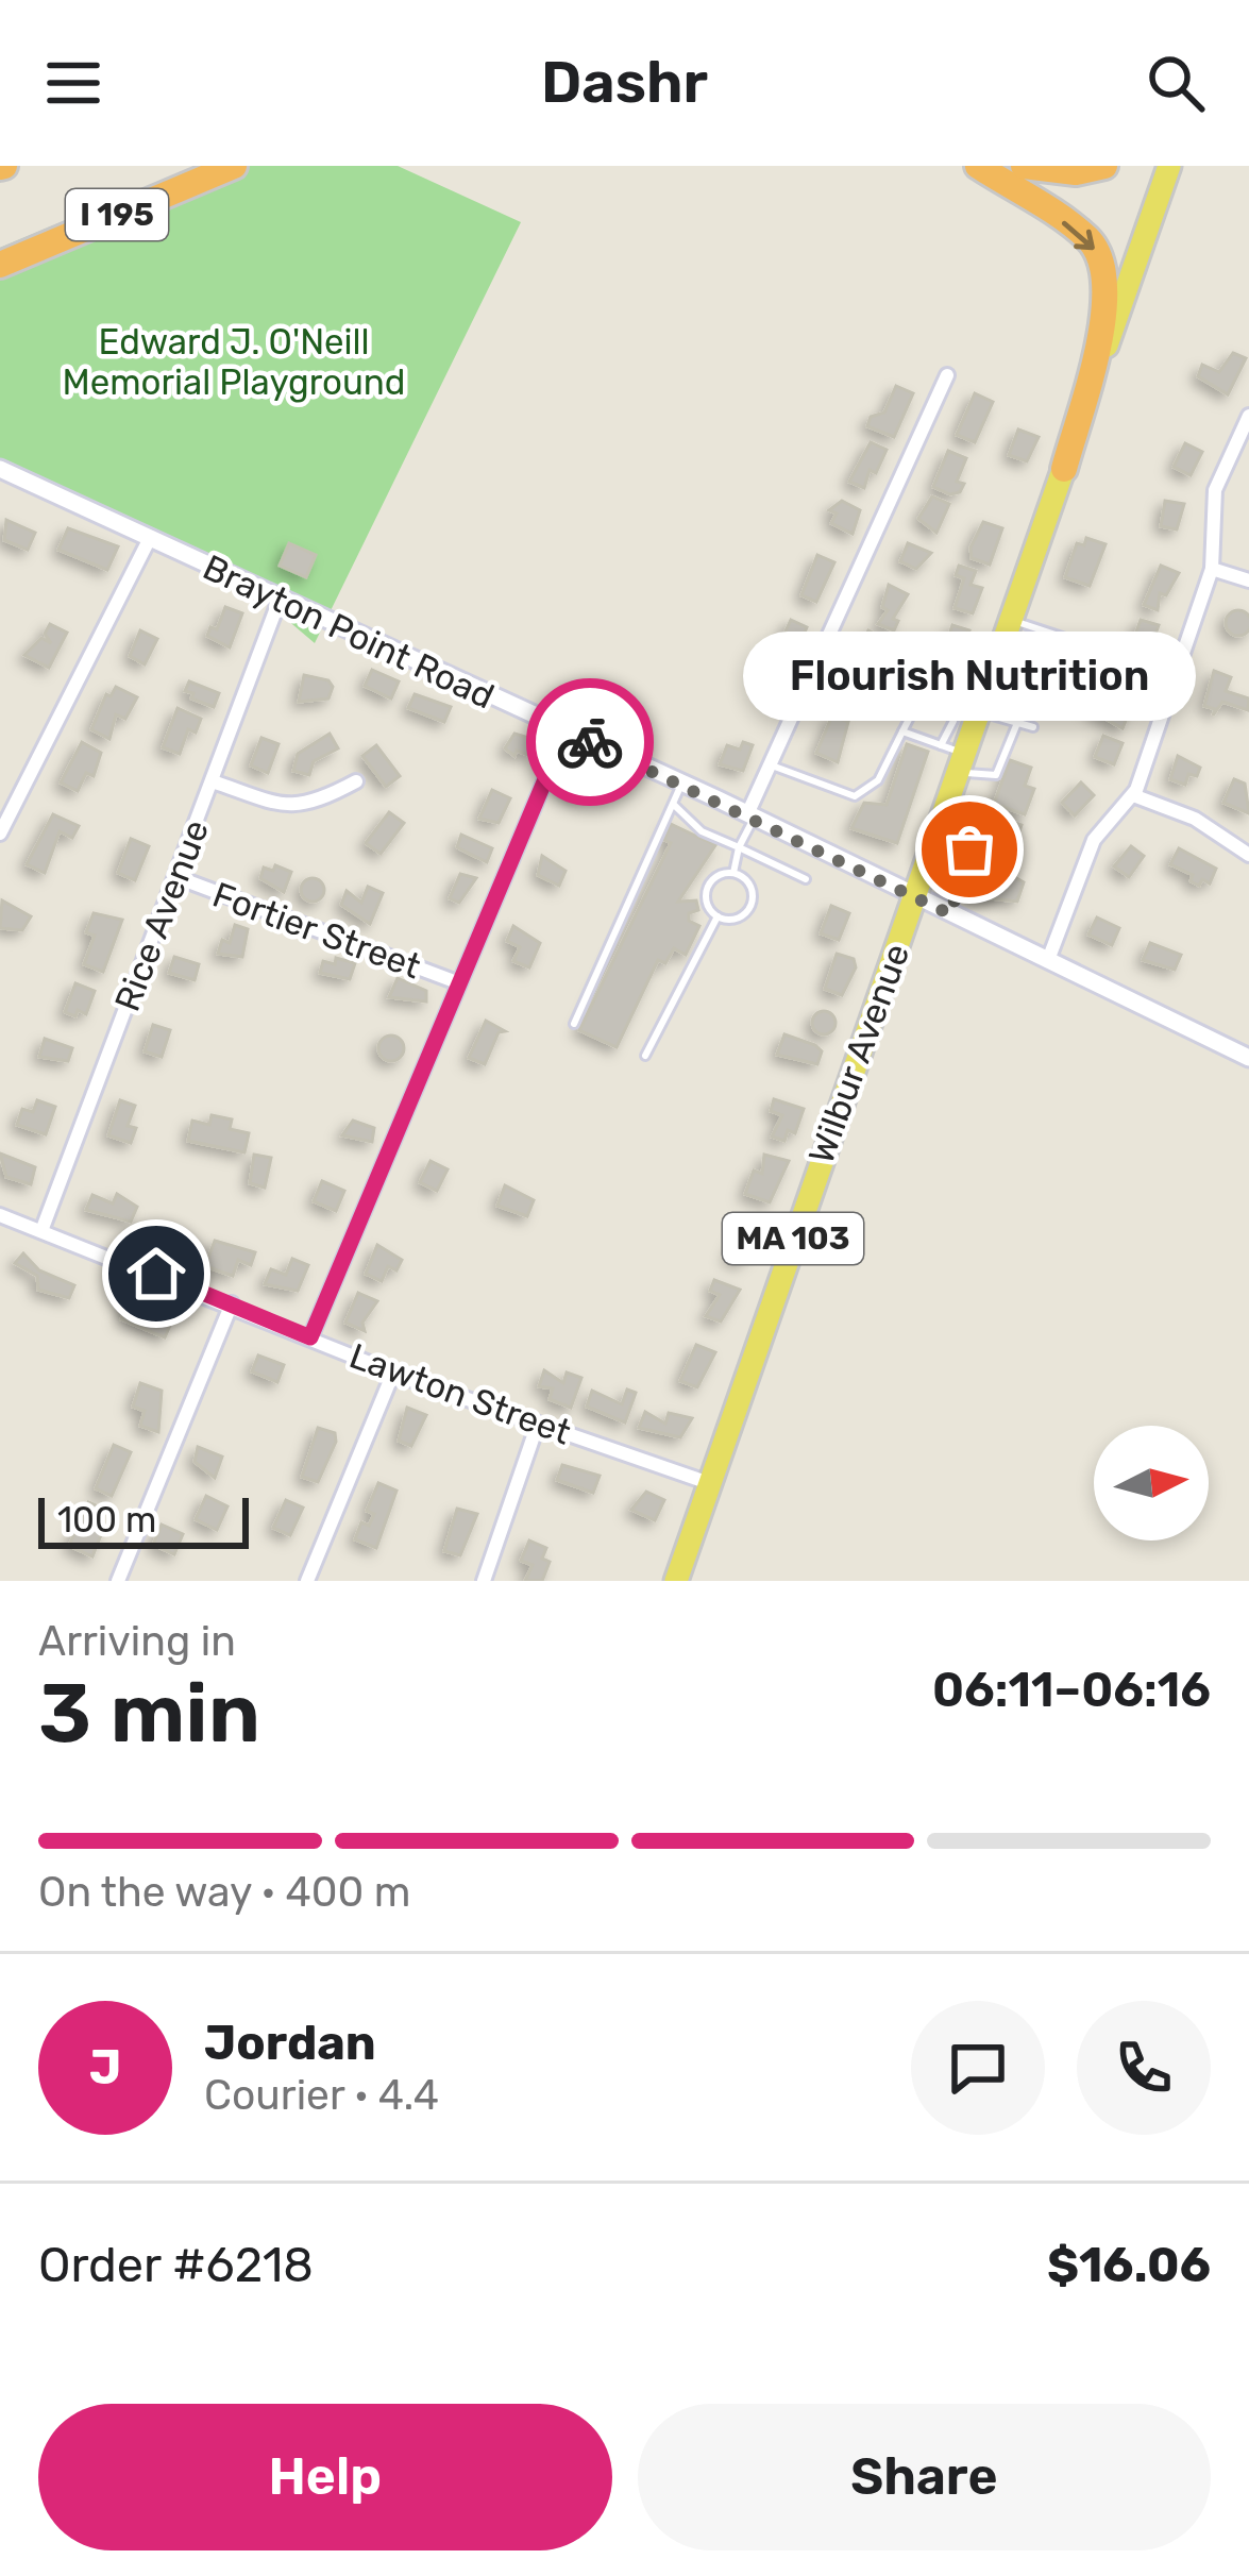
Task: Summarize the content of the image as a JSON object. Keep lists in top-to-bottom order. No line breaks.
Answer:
{"streets":{"highway":["I 195"],"main road":["Wilbur Avenue","MA 103"],"street":["Brayton Point Road","Rice Avenue","Fortier Street","Lawton Street"]},"crossings":[["Brayton Point Road","Rice Avenue"],["Brayton Point Road","Wilbur Avenue"],["Rice Avenue","Fortier Street"],["Rice Avenue","Lawton Street"],["Wilbur Avenue","Lawton Street"]],"parks":["Edward J. O'Neill Memorial Playground"],"places":["Flourish Nutrition"],"scale_bar":"100 m","north":"right","page":{"header":"Dashr","bubble":"Flourish Nutrition","scale":"100 m","heading":["3 min","Arriving in","06:11–06:16"],"panel":["Jordan","Courier · 4.4","Order #6218","$16.06"],"bar":"On the way · 400 m","round":"J","buttons":["Help","Share"]}}
